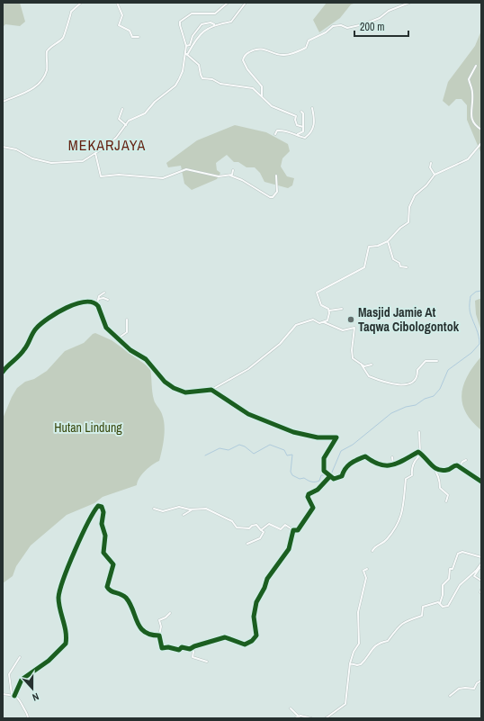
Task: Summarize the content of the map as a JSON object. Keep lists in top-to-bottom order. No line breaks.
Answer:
{"districts":["MEKARJAYA"],"parks":["Hutan Lindung"],"places":["Masjid Jamie At Taqwa Cibologontok"],"scale_bar":"200 m","north":"bottom"}
